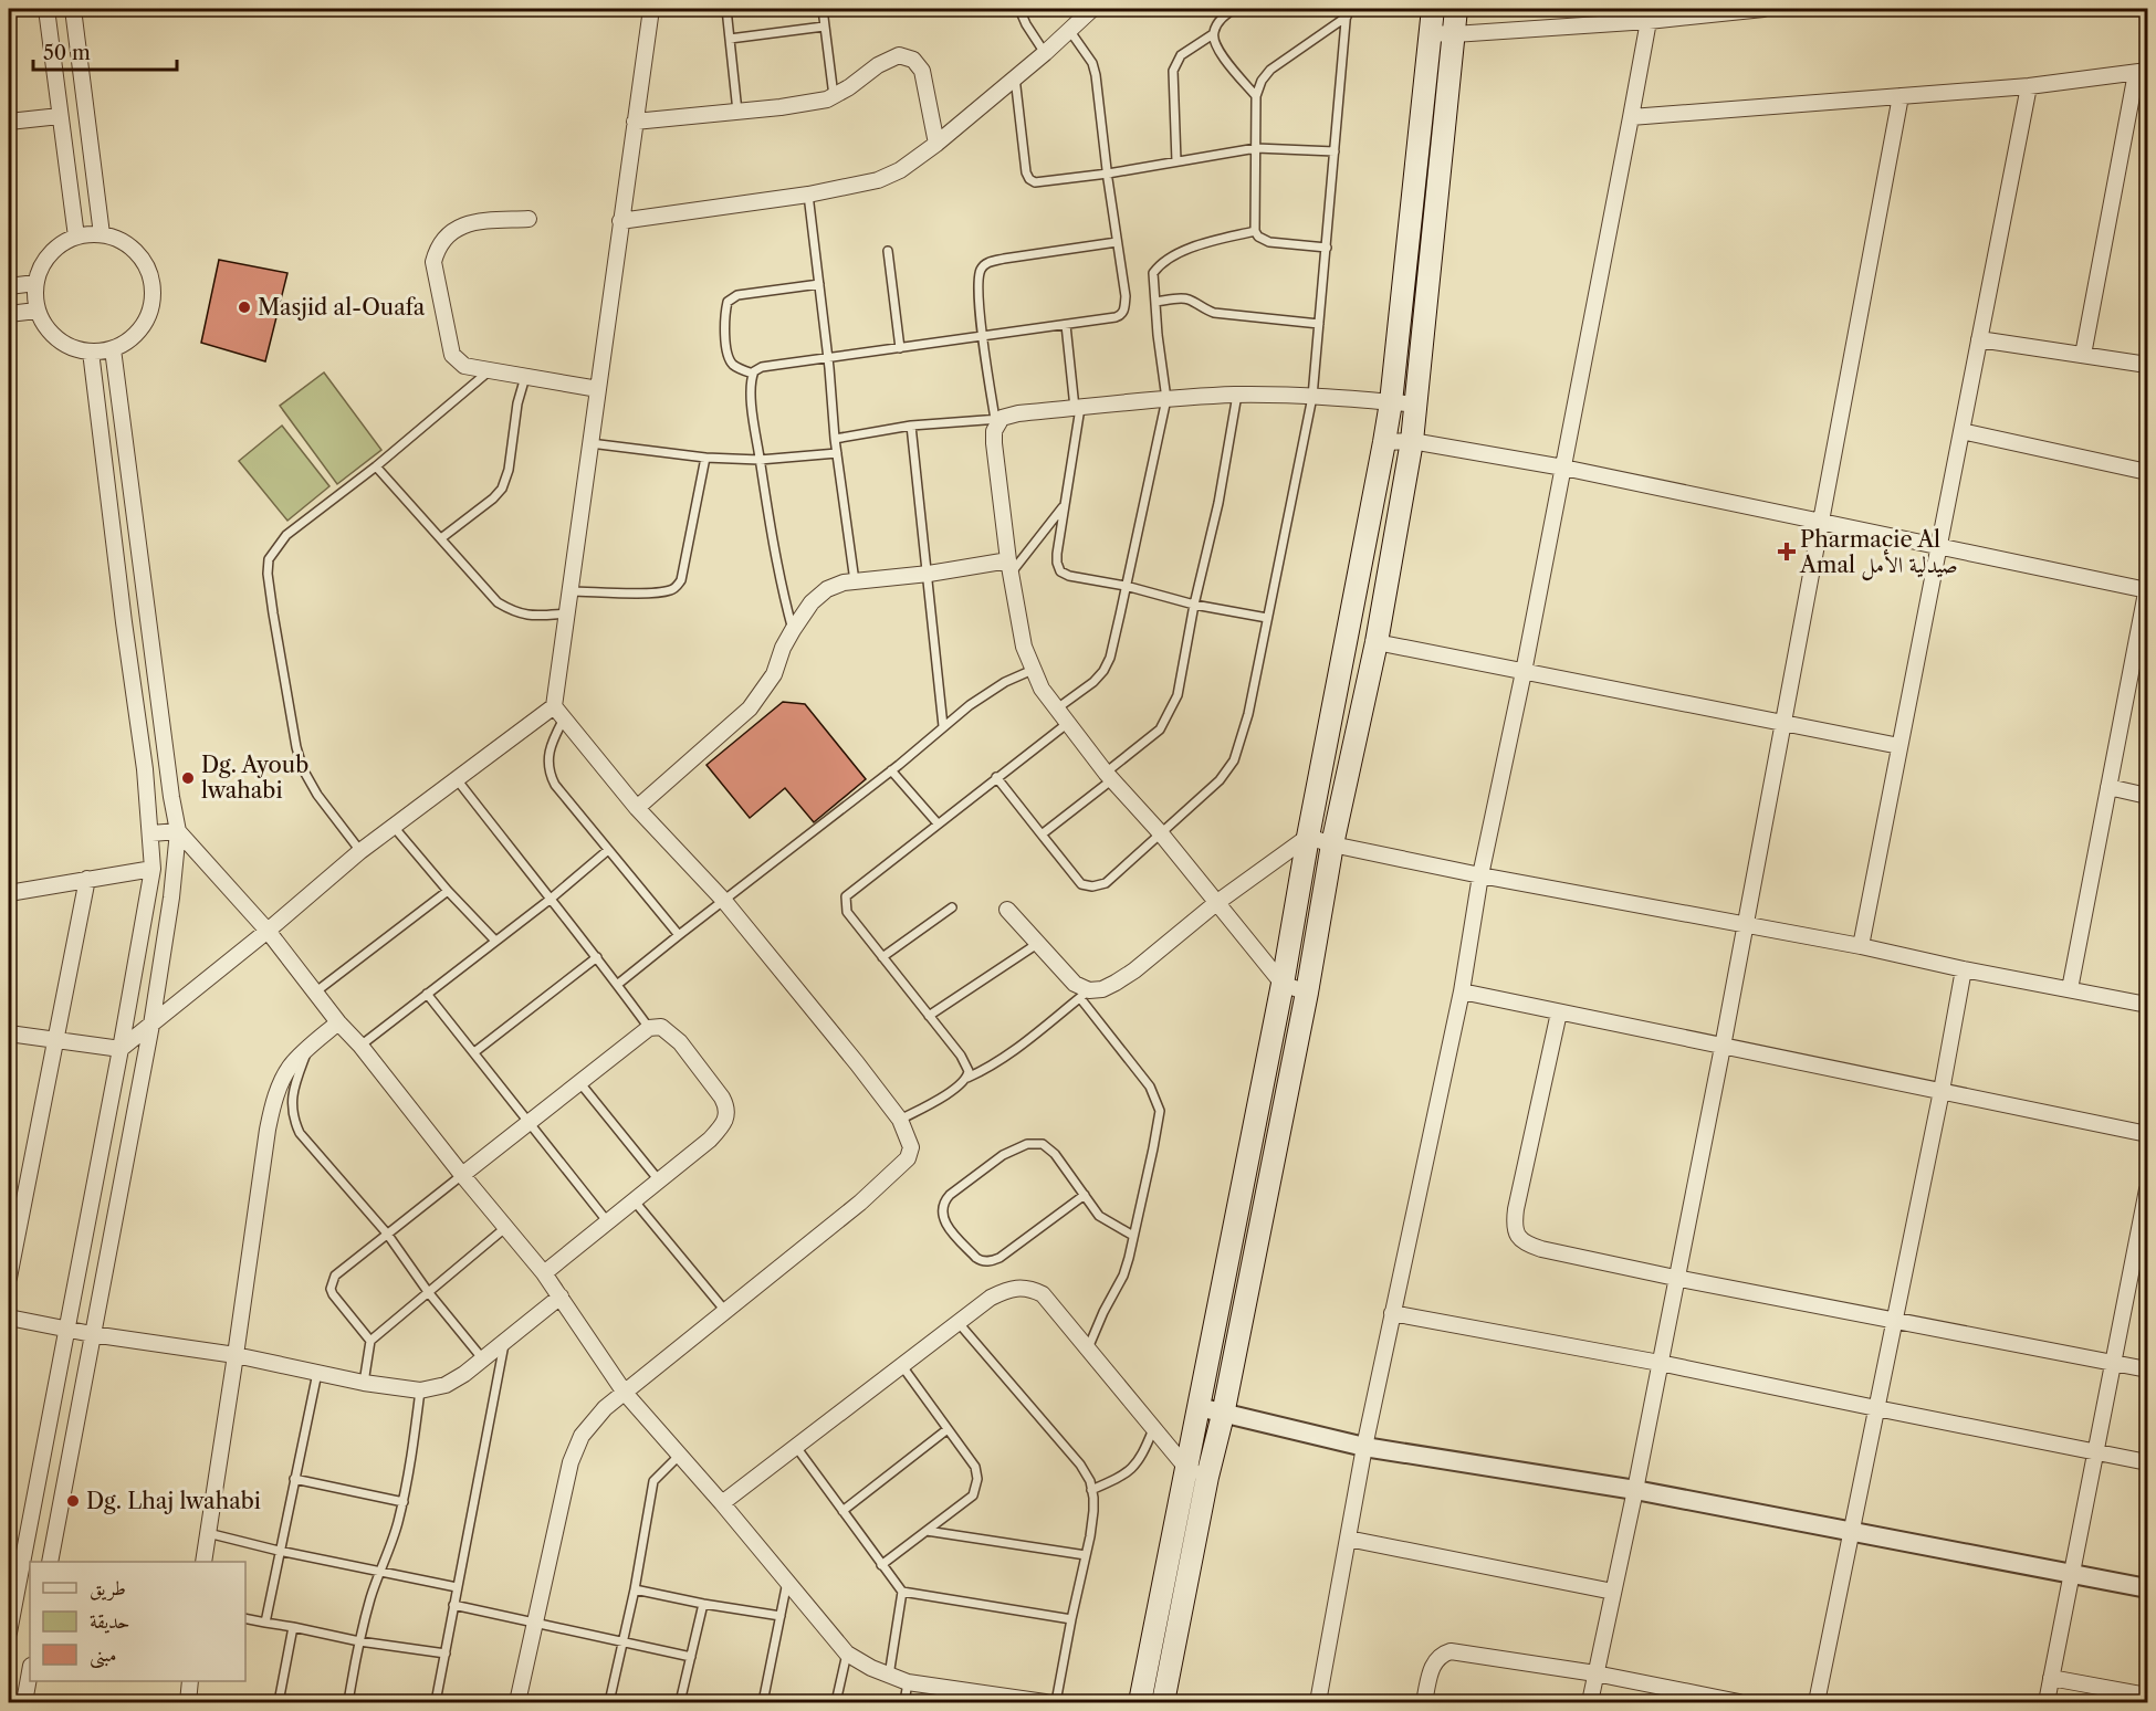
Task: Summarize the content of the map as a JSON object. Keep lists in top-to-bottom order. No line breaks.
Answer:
{"places":{"other":["Masjid al-Ouafa","Dg. Ayoub lwahabi","Dg. Lhaj lwahabi"],"health":["Pharmacie Al Amal صيدلية الأمل"]},"legend":["طريق","حديقة","مبنى"],"scale_bar":"50 m"}
